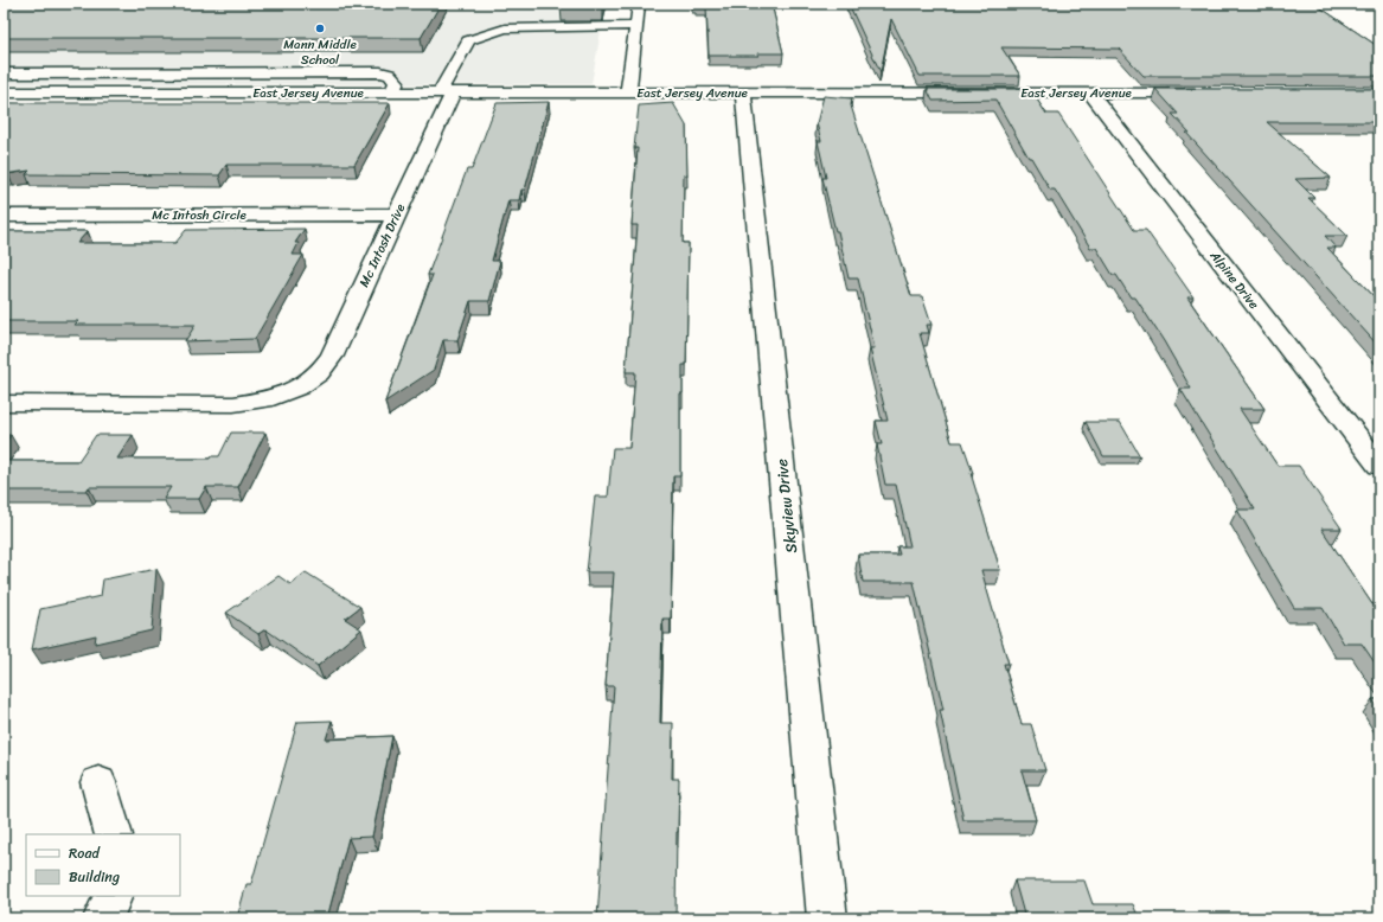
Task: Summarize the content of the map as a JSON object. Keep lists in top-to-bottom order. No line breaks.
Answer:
{"streets":{"street":["East Jersey Avenue","Mc Intosh Circle","Mc Intosh Drive","Alpine Drive","Skyview Drive"]},"crossings":[["East Jersey Avenue","Mc Intosh Drive"],["East Jersey Avenue","Alpine Drive"],["East Jersey Avenue","Skyview Drive"],["Mc Intosh Circle","Mc Intosh Drive"]],"places":["Mann Middle School"],"legend":["Road","Building"]}
